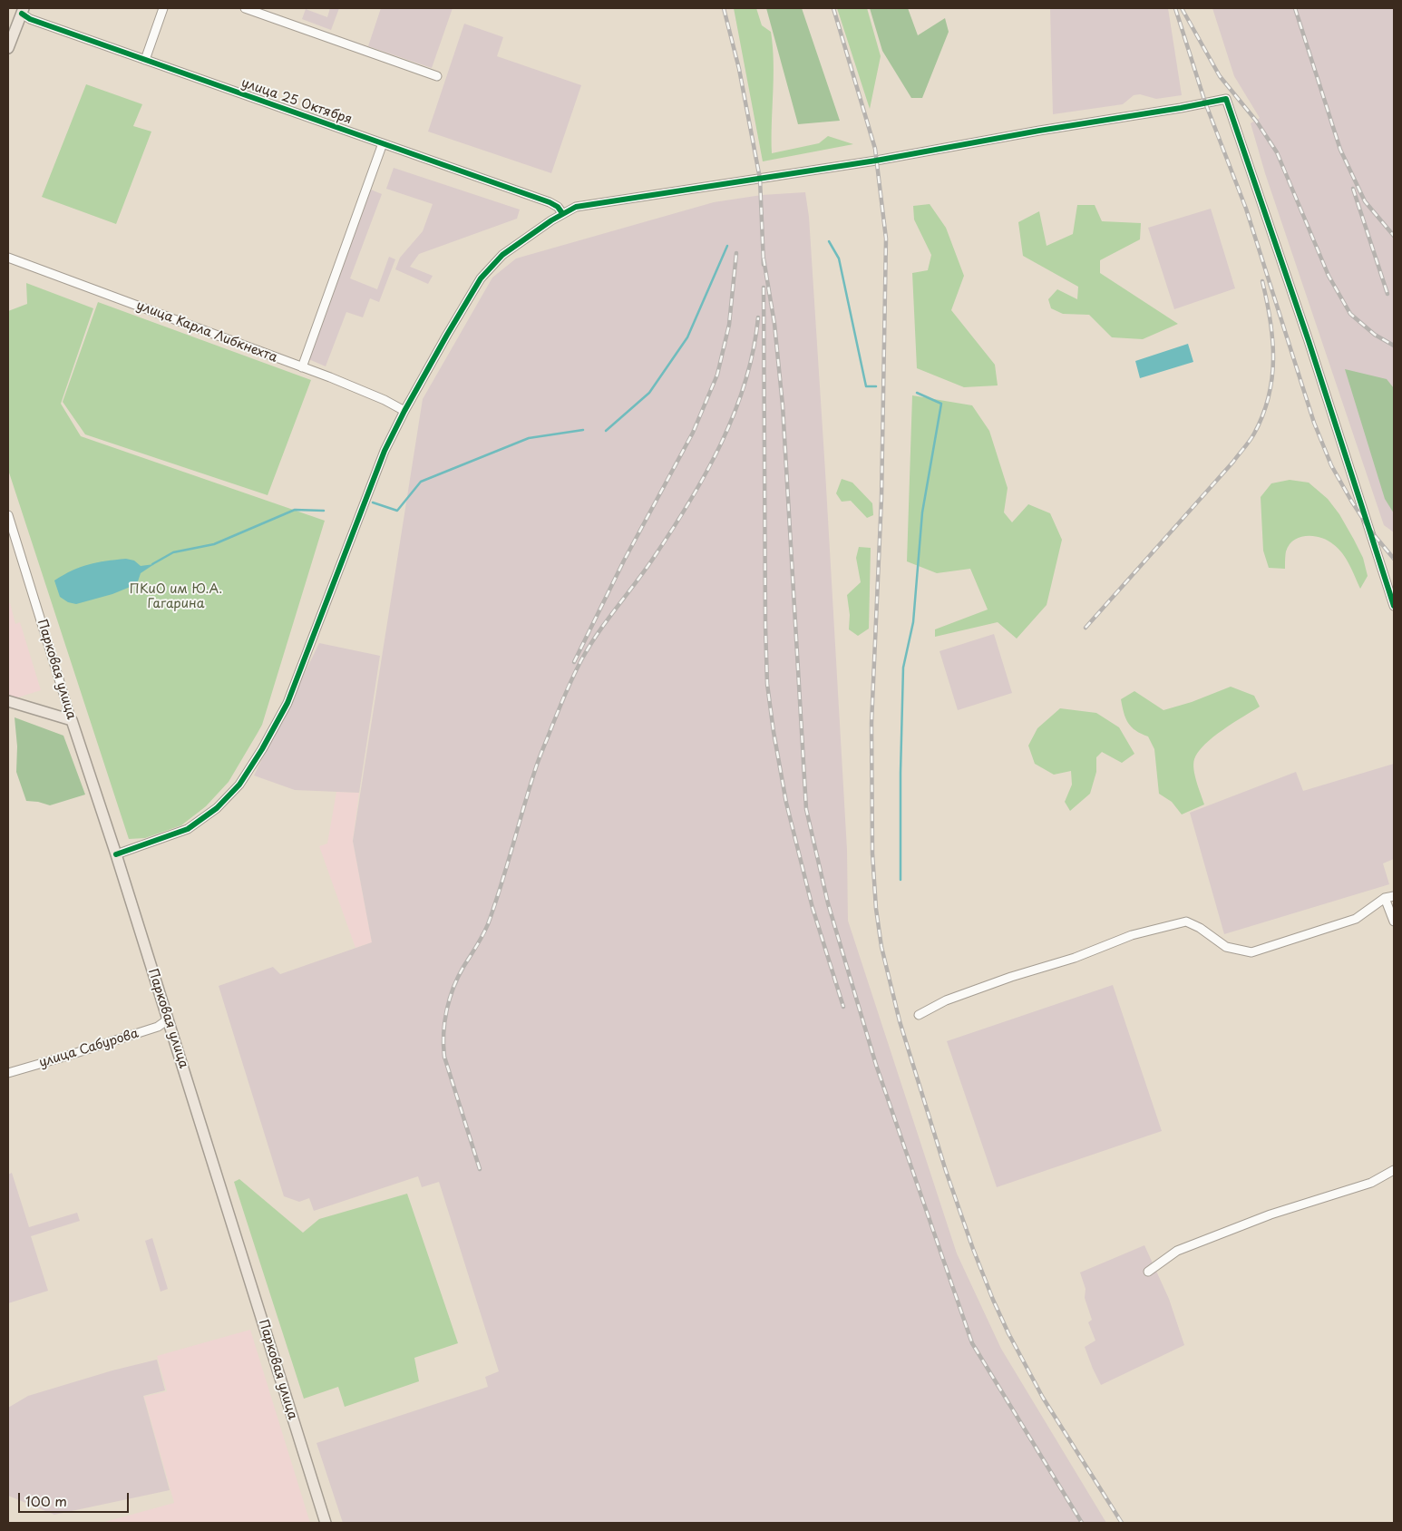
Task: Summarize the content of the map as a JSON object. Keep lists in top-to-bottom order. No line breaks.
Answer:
{"streets":{"main road":["Парковая улица"],"street":["улица 25 Октября","улица Карла Либкнехта","улица Сабурова"]},"crossings":[["Парковая улица","улица Сабурова"]],"parks":["ПКиО им Ю.А. Гагарина"],"scale_bar":"100 m"}
